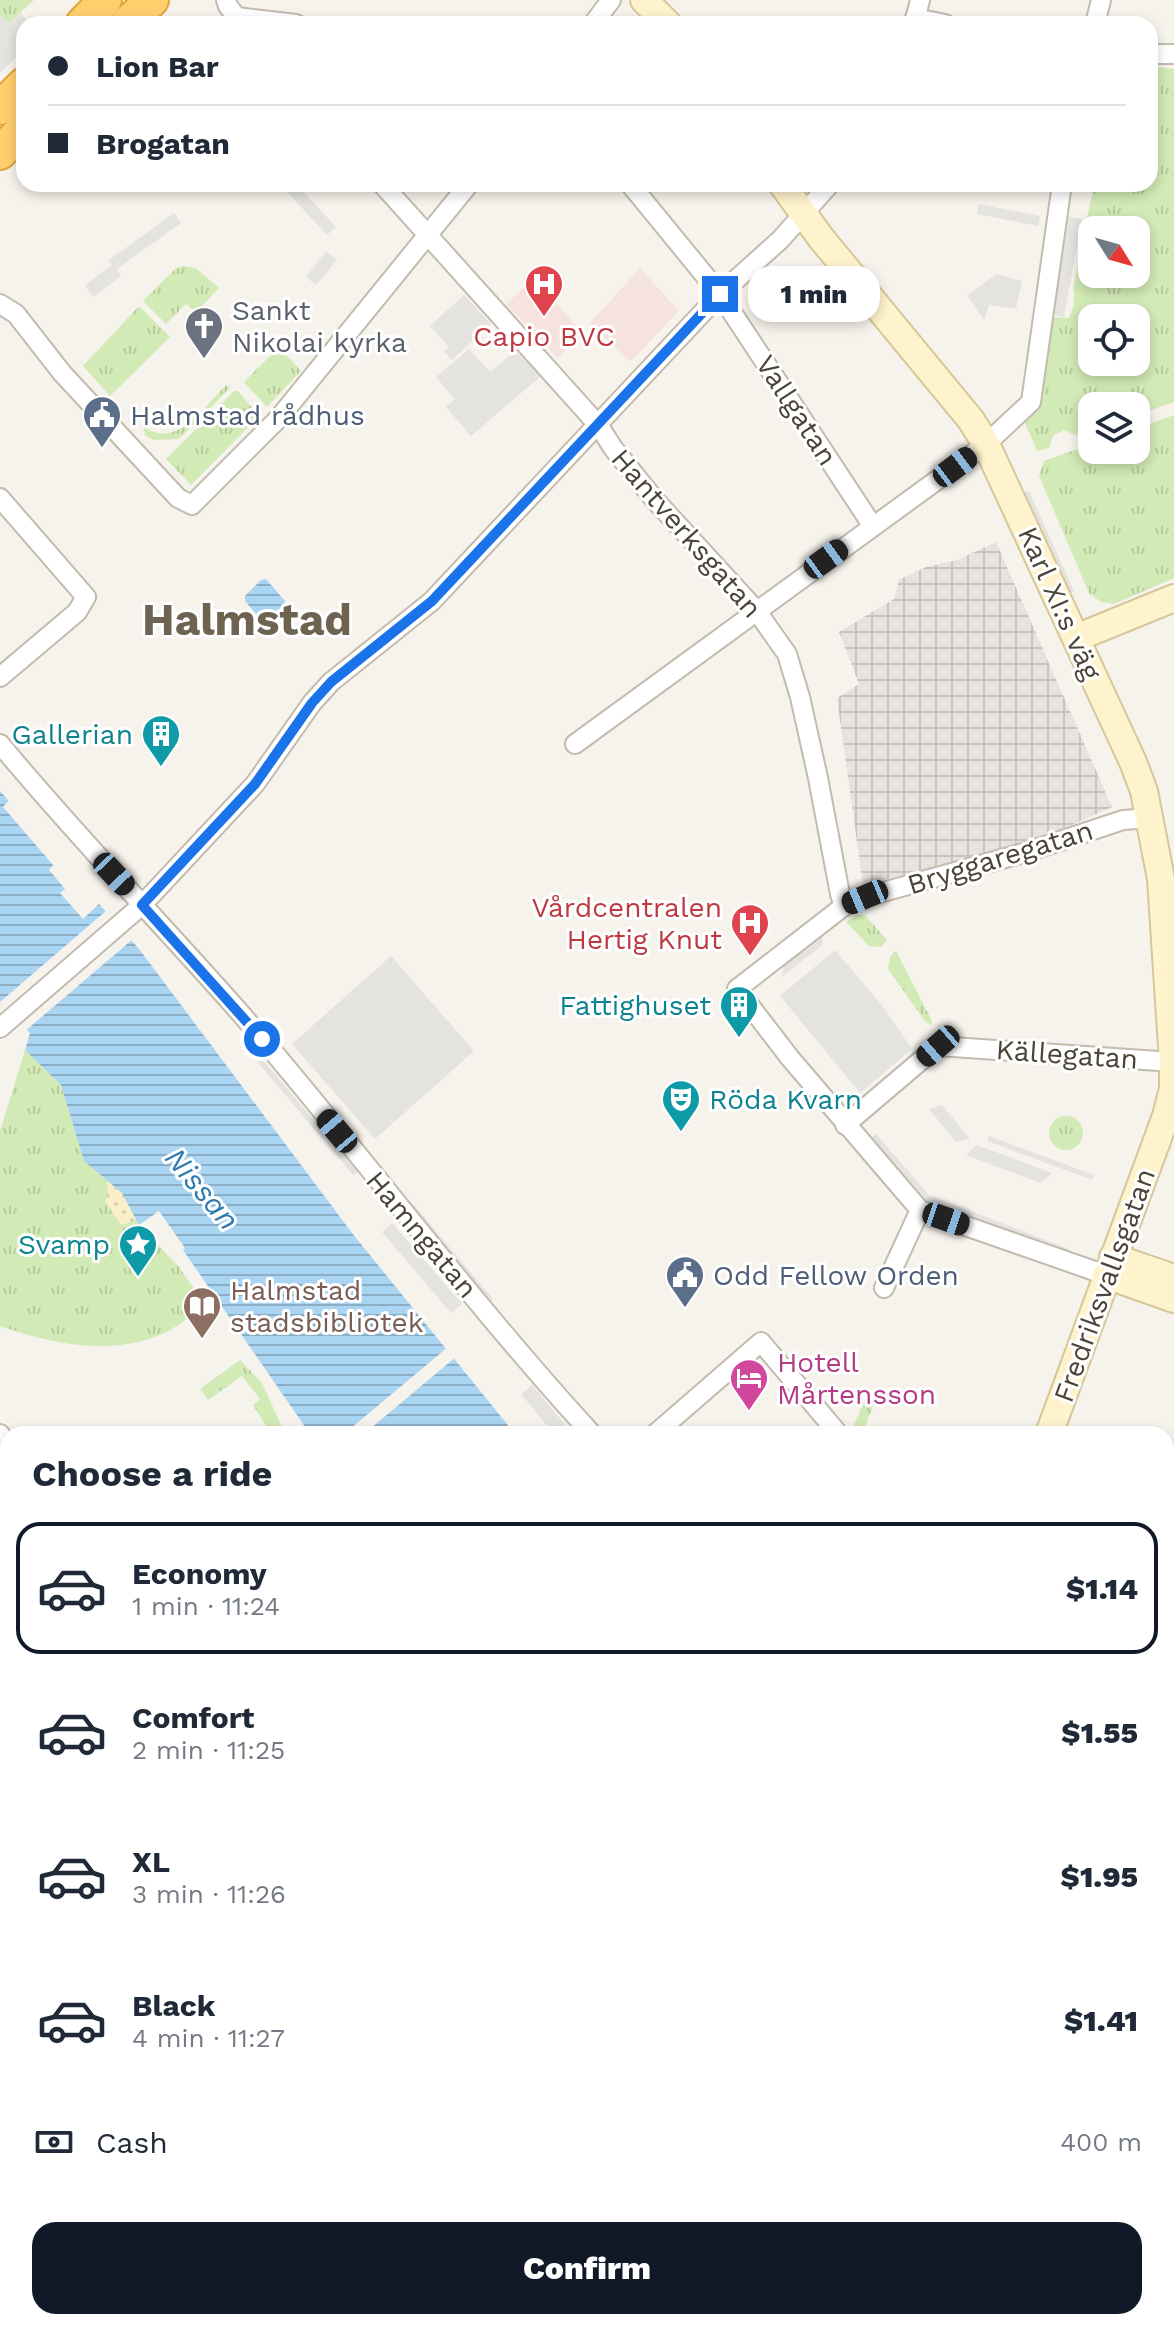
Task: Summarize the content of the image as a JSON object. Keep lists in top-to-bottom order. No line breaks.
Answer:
{"streets":{"street":["Vallgatan","Hantverksgatan","Karl XI:s väg","Bryggaregatan","Källegatan","Hamngatan","Fredriksvallsgatan"]},"crossings":[["Hantverksgatan","Bryggaregatan"],["Karl XI:s väg","Bryggaregatan"],["Karl XI:s väg","Källegatan"],["Karl XI:s väg","Fredriksvallsgatan"],["Bryggaregatan","Källegatan"]],"districts":["Halmstad"],"water":["Nissan"],"places":{"hospital":["Capio BVC","Vårdcentralen Hertig Knut"],"church":["Sankt Nikolai kyrka"],"public building":["Halmstad rådhus","Odd Fellow Orden"],"building":["Gallerian","Fattighuset"],"theatre":["Röda Kvarn"],"place":["Svamp"],"library":["Halmstad stadsbibliotek"],"hotel":["Hotell Mårtensson"]},"north":"bottom right","page":{"banner":["Lion Bar","Brogatan"],"bubble":"1 min","heading":"Choose a ride","list":[{"name":"Economy","note":"1 min · 11:24","value":"$1.14"},{"name":"Comfort","note":"2 min · 11:25","value":"$1.55"},{"name":"XL","note":"3 min · 11:26","value":"$1.95"},{"name":"Black","note":"4 min · 11:27","value":"$1.41"}],"pay":["Cash","400 m"],"buttons":"Confirm"}}
